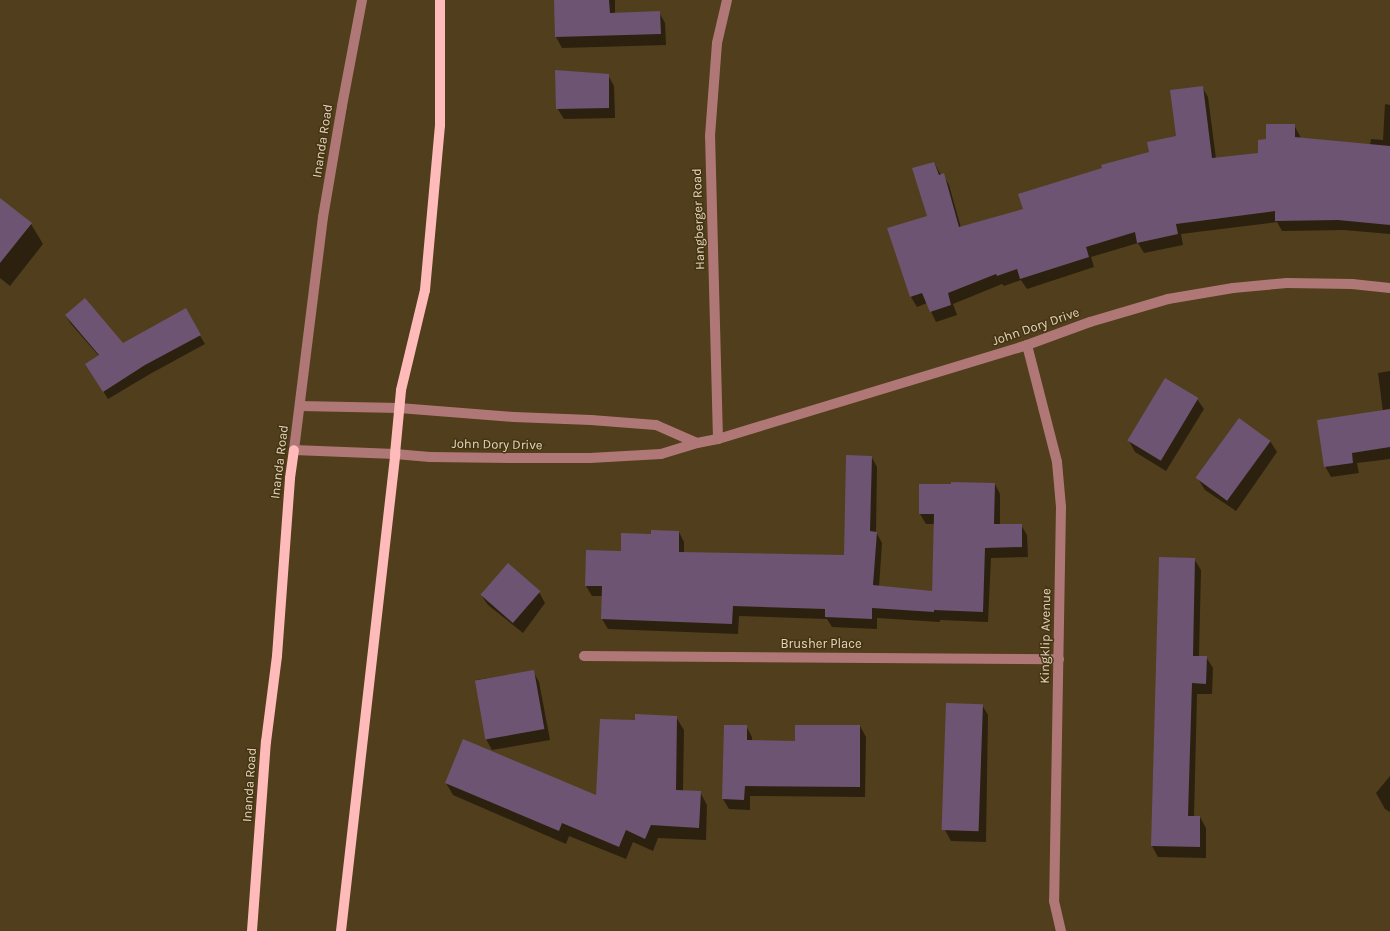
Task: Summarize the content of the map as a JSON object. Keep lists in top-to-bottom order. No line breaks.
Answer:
{"streets":{"main road":["Inanda Road"],"street":["Hangberger Road","John Dory Drive","Kingklip Avenue","Brusher Place"]},"crossings":[["Inanda Road","John Dory Drive"],["Hangberger Road","John Dory Drive"],["John Dory Drive","Kingklip Avenue"],["Kingklip Avenue","Brusher Place"]]}
